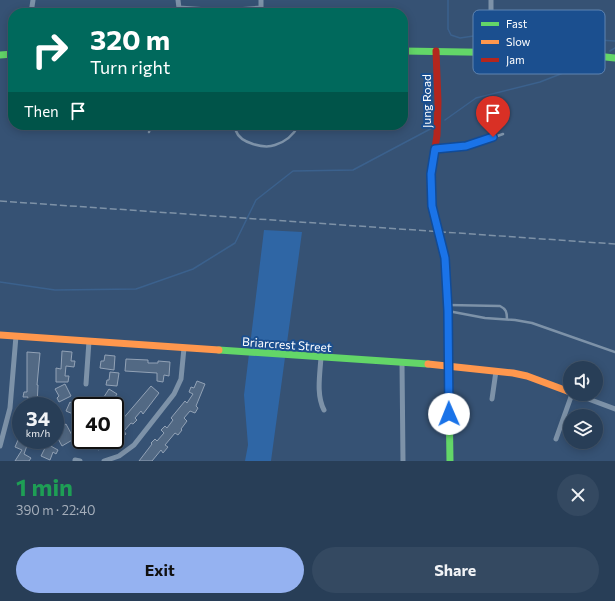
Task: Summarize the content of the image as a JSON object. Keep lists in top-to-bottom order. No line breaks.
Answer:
{"streets":{"street":["Jung Road","Briarcrest Street"]},"crossings":[["Jung Road","Briarcrest Street"]],"legend":["Fast","Slow","Jam"],"page":{"turn":["320 m","Turn right"],"then":"Then","speed":"34 km/h","limit":"40","heading":["1 min","390 m · 22:40"],"buttons":["Exit","Share"]}}
